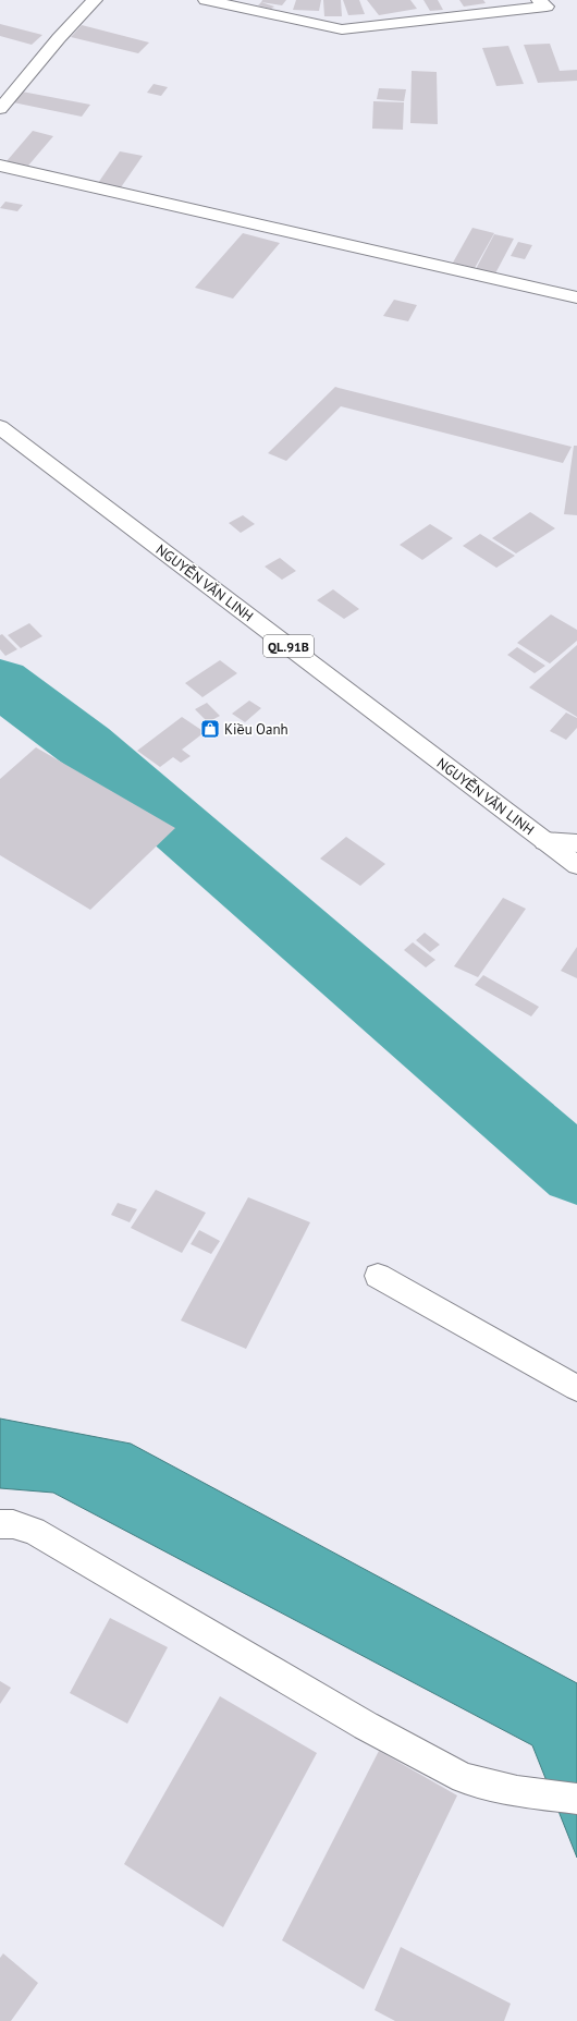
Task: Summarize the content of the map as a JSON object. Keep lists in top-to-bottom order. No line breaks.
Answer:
{"streets":{"main road":["NGUYỄN VĂN LINH","QL.91B"]},"places":{"shop":["Kiều Oanh"]}}
